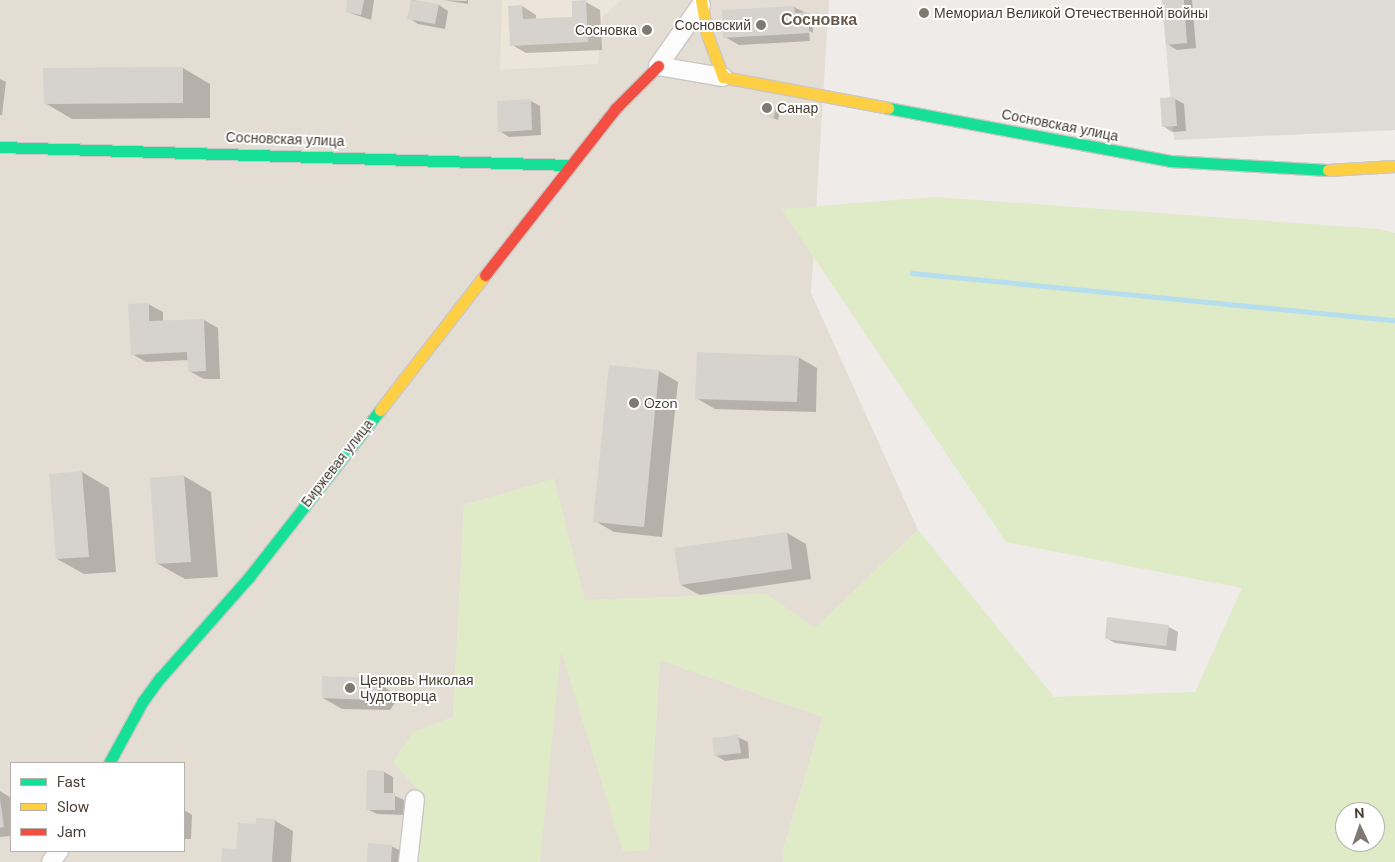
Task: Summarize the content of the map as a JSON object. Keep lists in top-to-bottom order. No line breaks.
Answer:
{"streets":{"street":["Сосновская улица","Биржевая улица"]},"crossings":[["Сосновская улица","Биржевая улица"]],"districts":["Сосновка"],"places":["Мемориал Великой Отечественной войны","Сосновский","Сосновка","Санар","Ozon","Церковь Николая Чудотворца"],"legend":["Fast","Slow","Jam"],"north":"top"}
